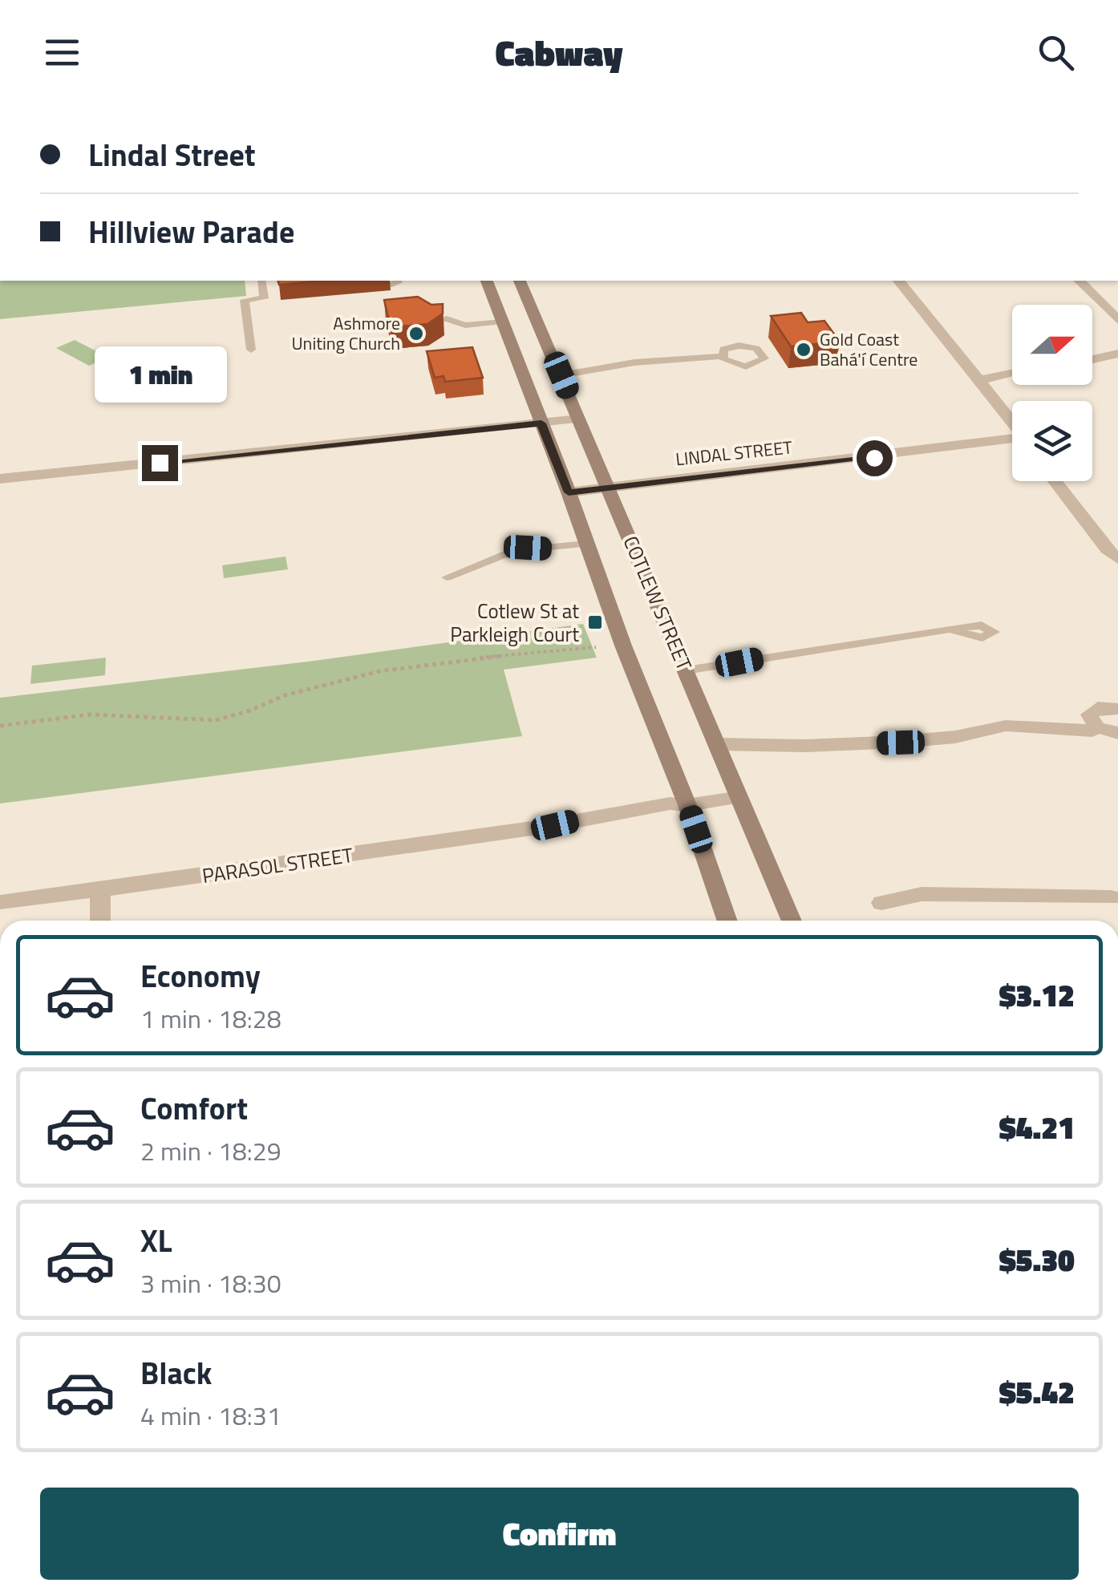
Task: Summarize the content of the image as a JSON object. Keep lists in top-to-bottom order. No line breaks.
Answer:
{"streets":{"main road":["COTLEW STREET"],"street":["LINDAL STREET","PARASOL STREET"]},"crossings":[["LINDAL STREET","COTLEW STREET"],["COTLEW STREET","PARASOL STREET"]],"places":{"other":["Ashmore Uniting Church","Gold Coast Bahá'í Centre"],"transit":["Cotlew St at Parkleigh Court"]},"north":"right","page":{"header":"Cabway","banner":["Lindal Street","Hillview Parade"],"bubble":"1 min","list":[{"name":"Economy","note":"1 min · 18:28","value":"$3.12"},{"name":"Comfort","note":"2 min · 18:29","value":"$4.21"},{"name":"XL","note":"3 min · 18:30","value":"$5.30"},{"name":"Black","note":"4 min · 18:31","value":"$5.42"}],"buttons":"Confirm"}}
